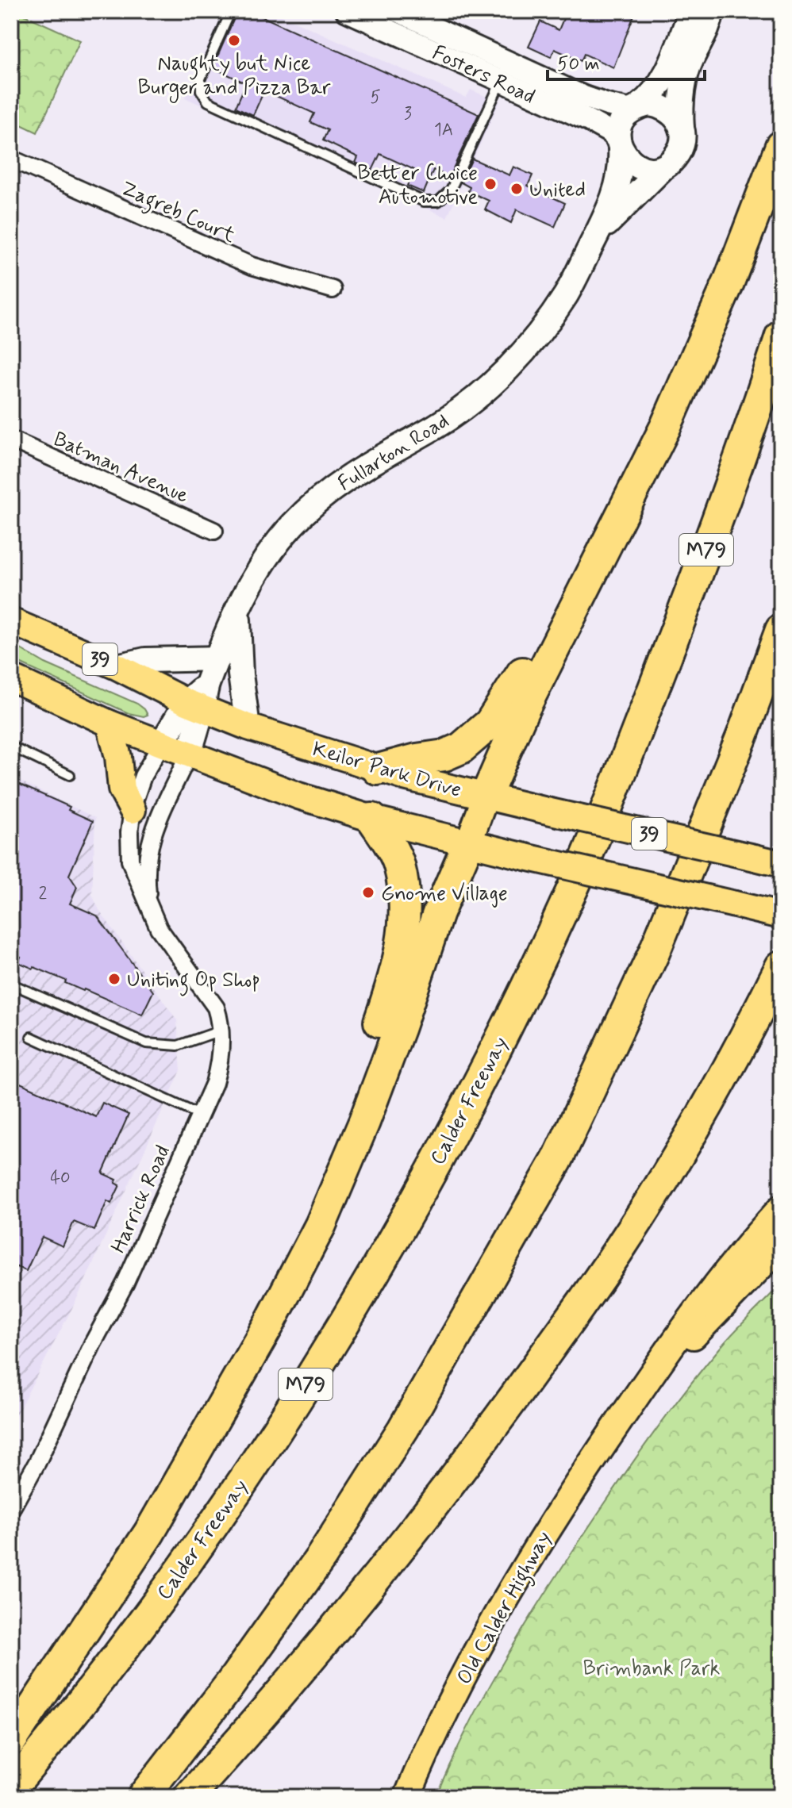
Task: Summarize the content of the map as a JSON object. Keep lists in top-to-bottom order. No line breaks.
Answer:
{"streets":{"highway":["M79","Calder Freeway"],"main road":["Fullarton Road","39","Keilor Park Drive","Old Calder Highway"],"street":["Fosters Road","Zagreb Court","Batman Avenue","Harrick Road"]},"crossings":[["Fosters Road","Fullarton Road"],["Fullarton Road","39"],["Fullarton Road","Keilor Park Drive"],["Fullarton Road","Harrick Road"],["39","Harrick Road"]],"parks":["Brimbank Park"],"places":["Naughty but Nice Burger and Pizza Bar","Better Choice Automotive","United","Gnome Village","Uniting Op Shop"],"house_numbers":["5","3","1A","2","40"],"scale_bar":"50 m"}
